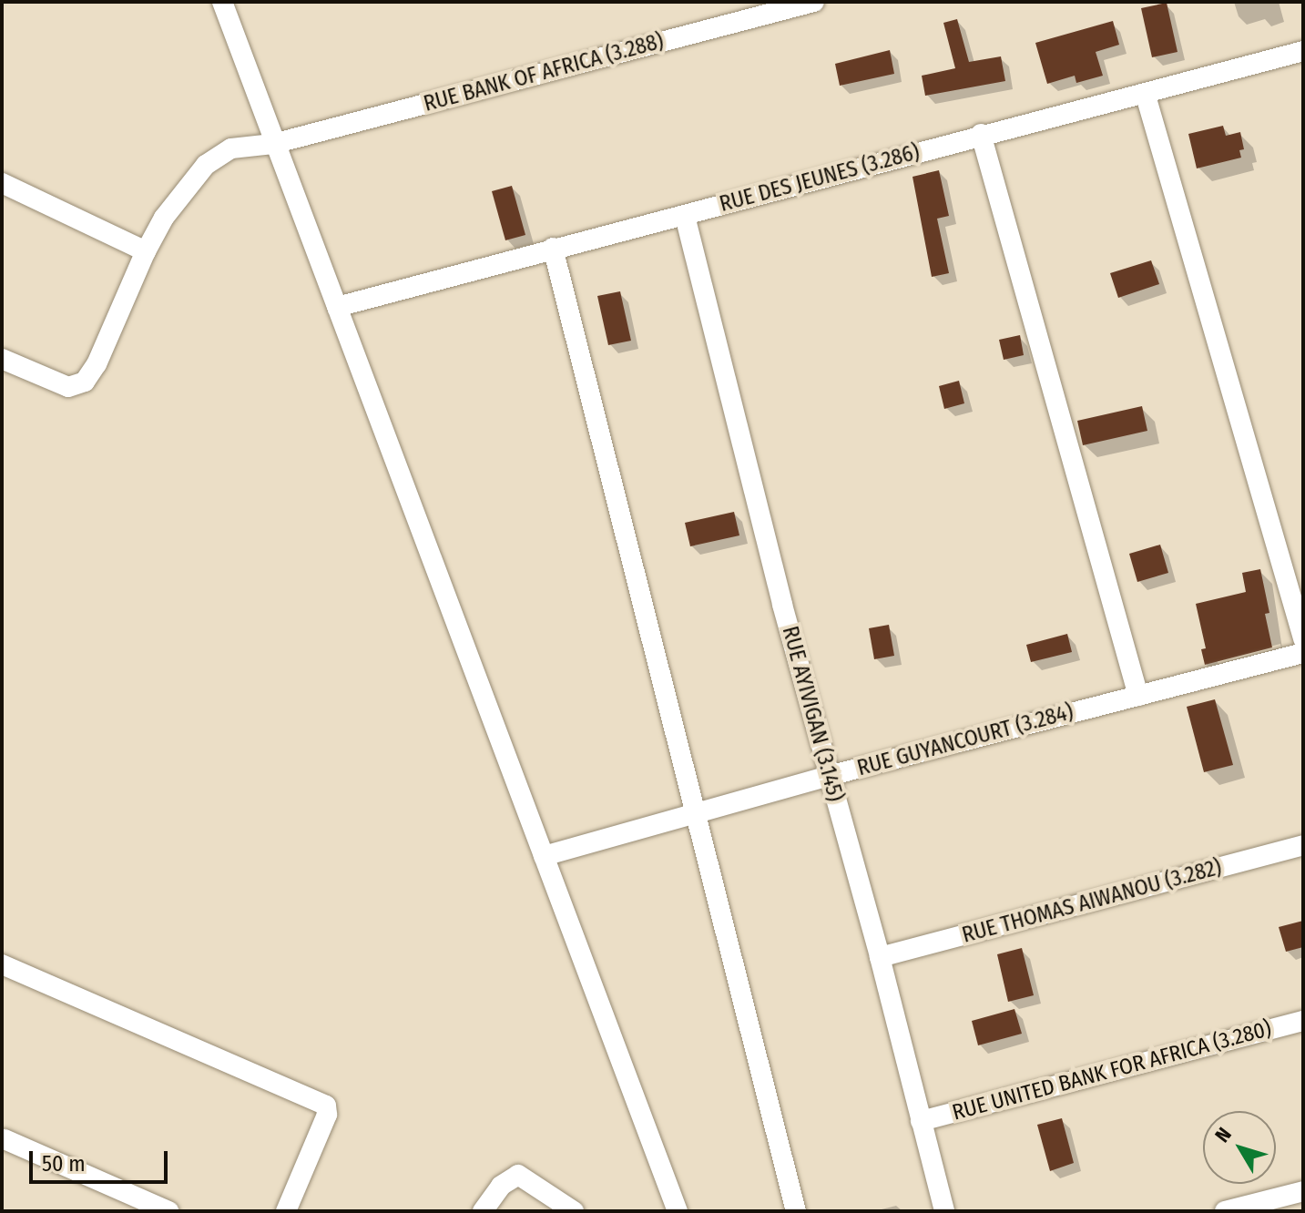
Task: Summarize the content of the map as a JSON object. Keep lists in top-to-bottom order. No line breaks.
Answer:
{"streets":{"street":["RUE BANK OF AFRICA (3.288)","RUE DES JEUNES (3.286)","RUE AYIVIGAN (3.145)","RUE GUYANCOURT (3.284)","RUE THOMAS AIWANOU (3.282)","RUE UNITED BANK FOR AFRICA (3.280)"]},"crossings":[["RUE DES JEUNES (3.286)","RUE AYIVIGAN (3.145)"],["RUE AYIVIGAN (3.145)","RUE GUYANCOURT (3.284)"],["RUE AYIVIGAN (3.145)","RUE THOMAS AIWANOU (3.282)"],["RUE AYIVIGAN (3.145)","RUE UNITED BANK FOR AFRICA (3.280)"]],"scale_bar":"50 m","north":"top left"}
